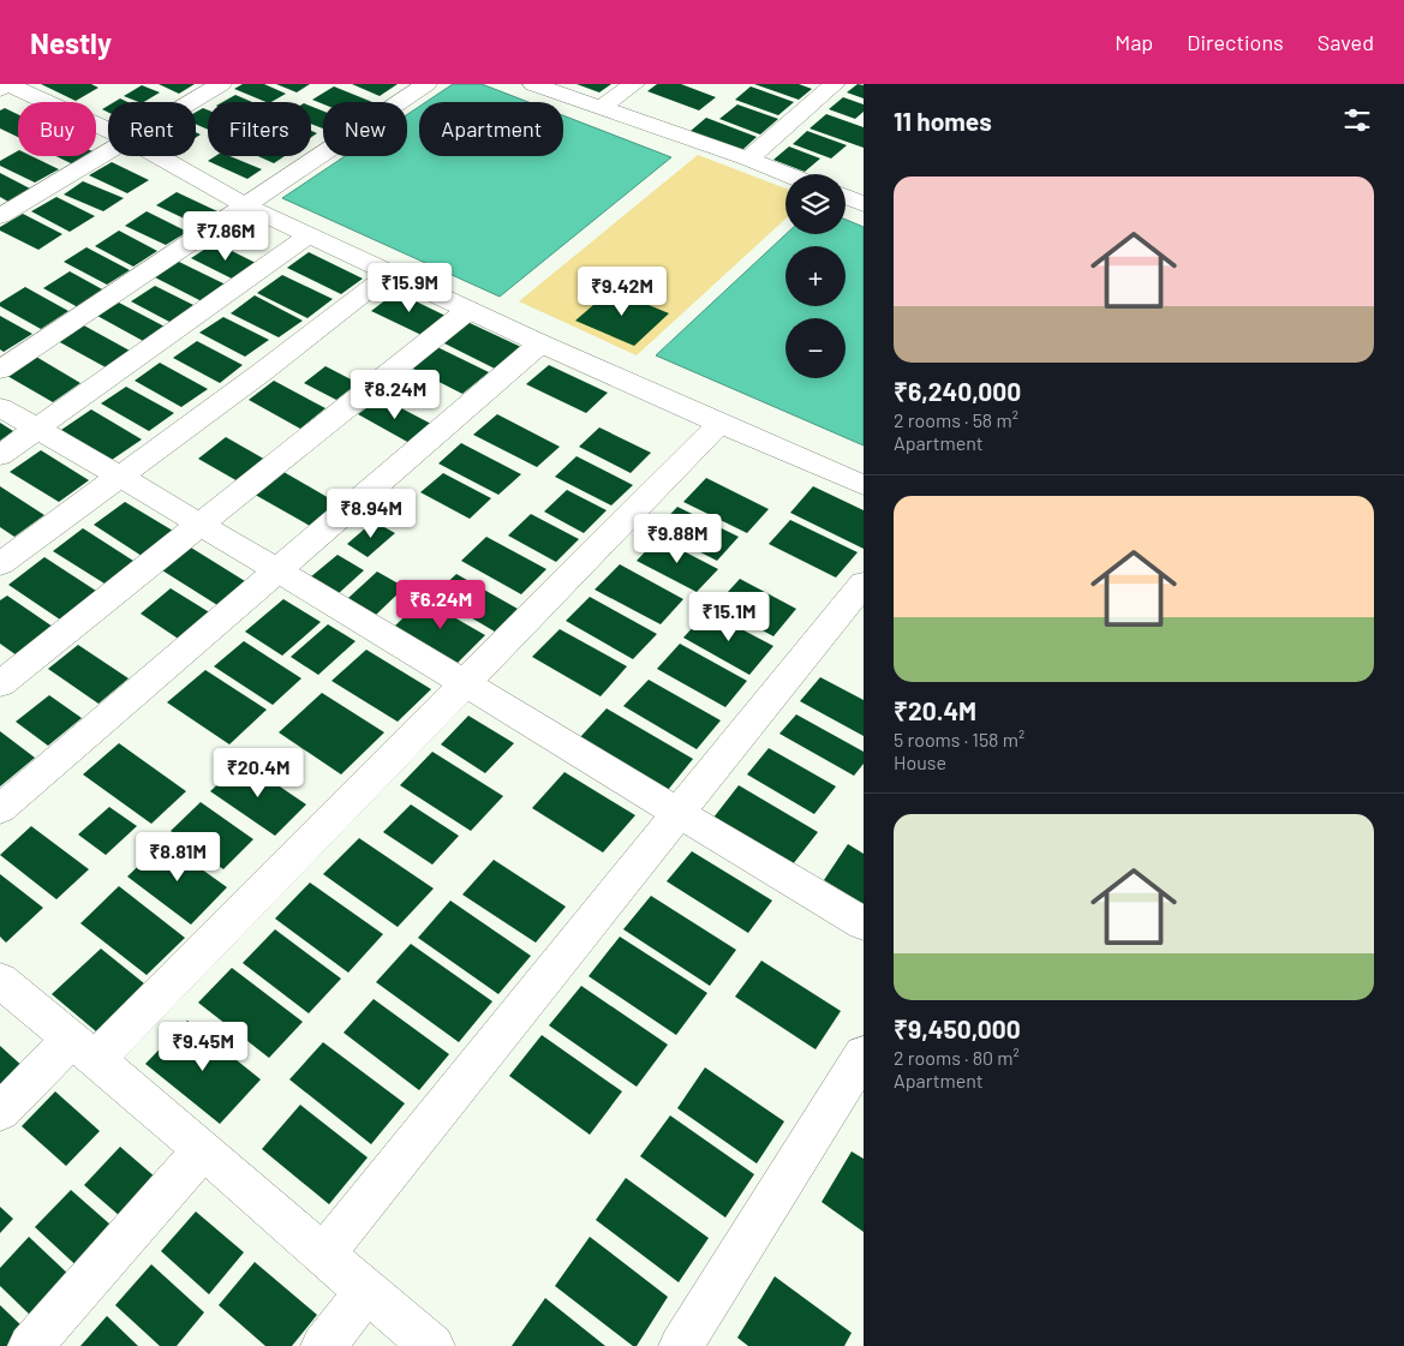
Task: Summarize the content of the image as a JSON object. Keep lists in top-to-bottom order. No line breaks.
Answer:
{"page":{"header":"Nestly","nav":["Map","Directions","Saved"],"heading":"11 homes","chip":["Buy","Rent","Filters","New","Apartment"],"list":[{"name":"₹6,240,000","note":"2 rooms · 58 m² · Apartment"},{"name":"₹20.4M","note":"5 rooms · 158 m² · House"},{"name":"₹9,450,000","note":"2 rooms · 80 m² · Apartment"}],"map_buttons":["+","−"],"price":["₹7.86M","₹15.9M","₹9.42M","₹8.24M","₹8.94M","₹9.88M","₹6.24M","₹15.1M","₹20.4M","₹8.81M","₹9.45M"]}}
